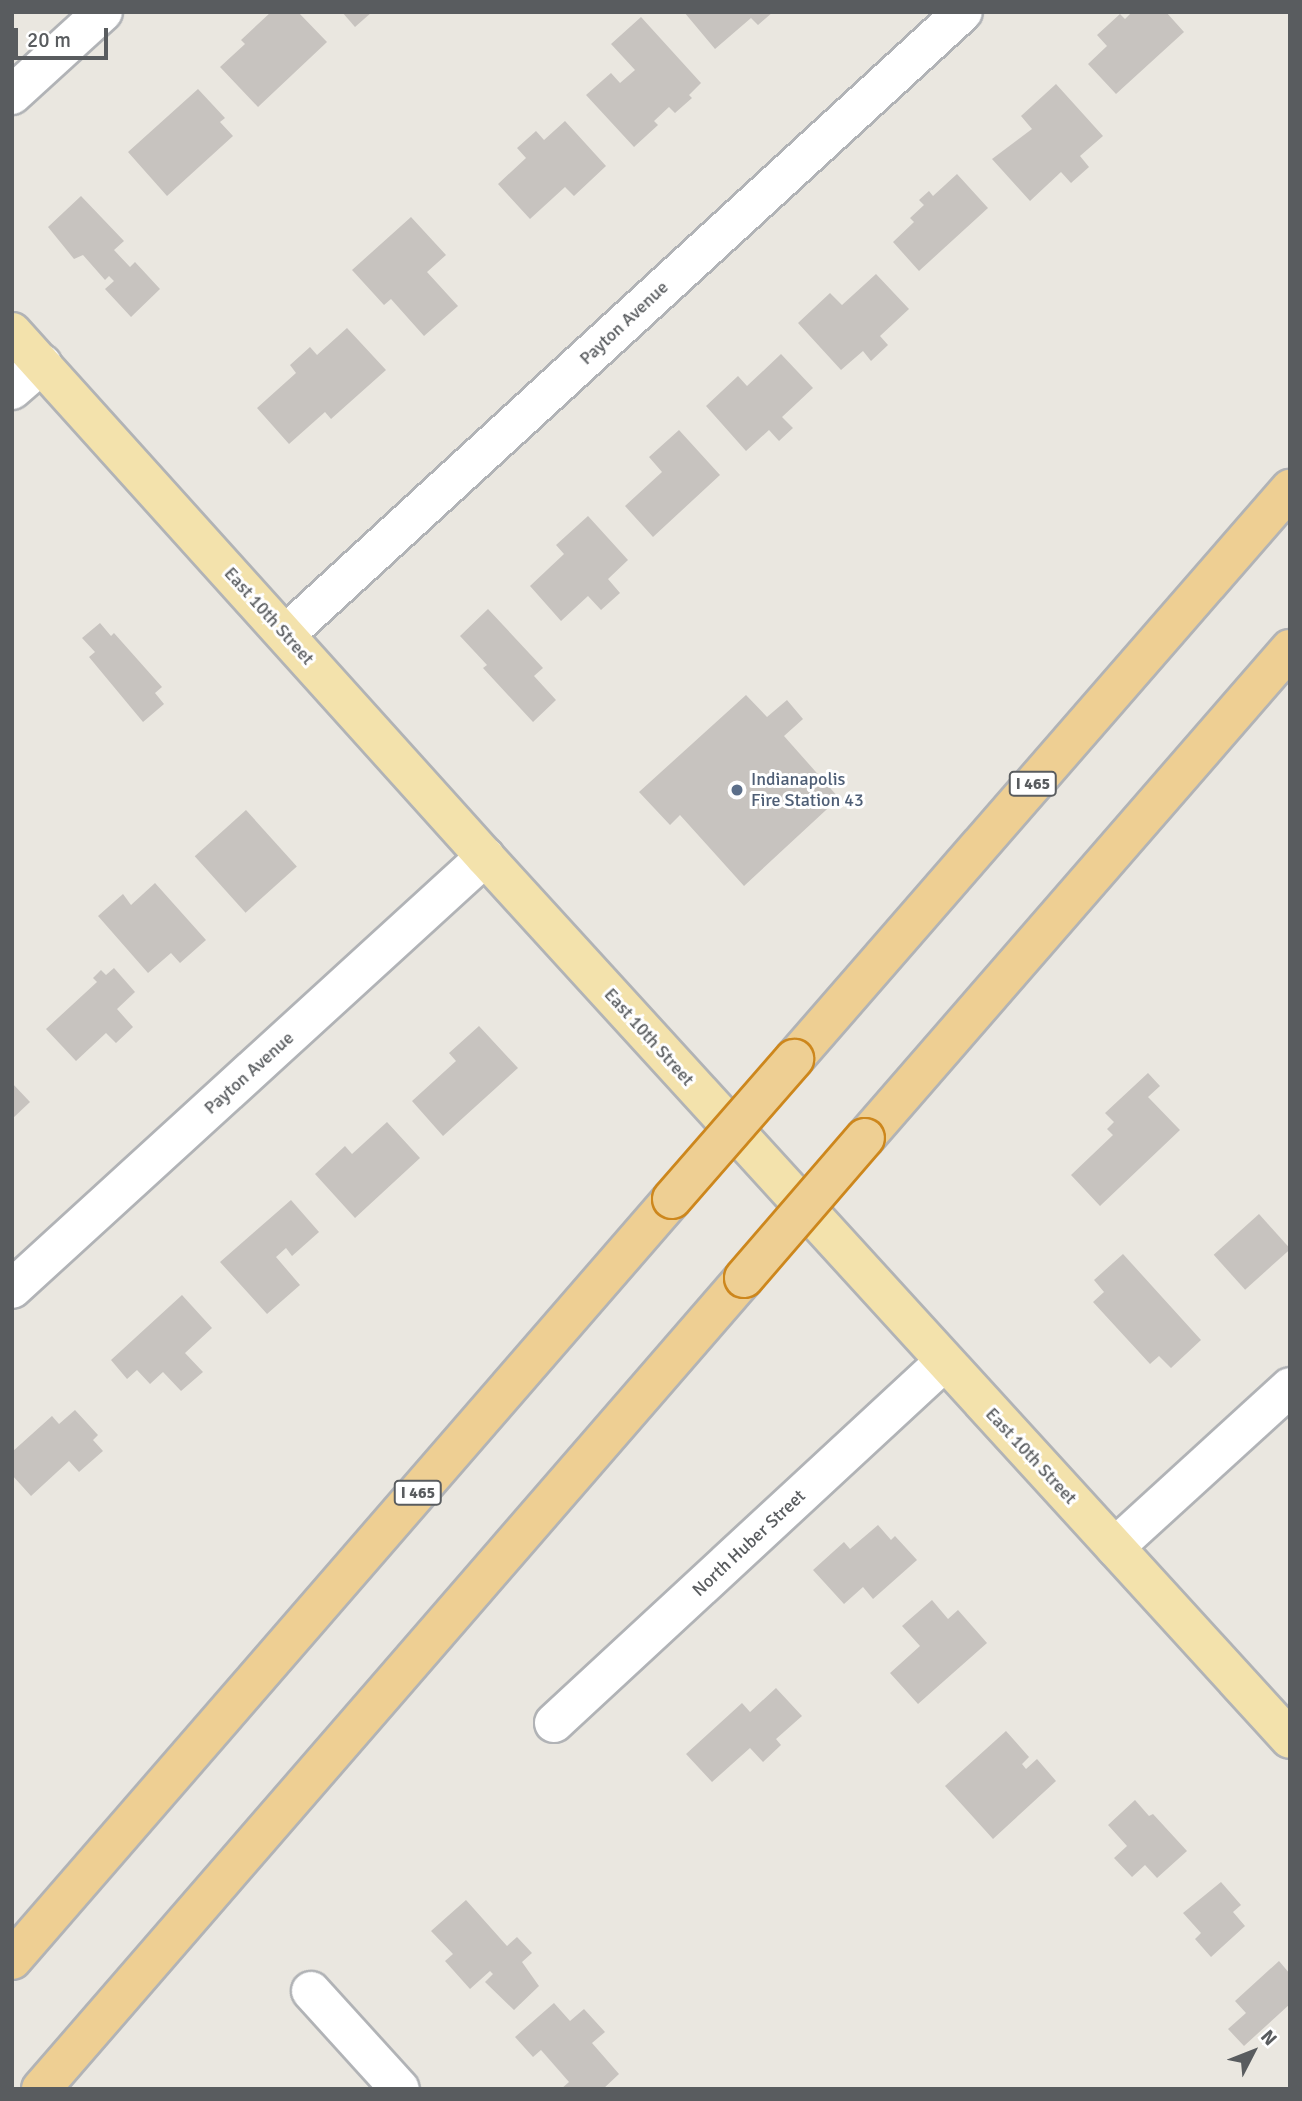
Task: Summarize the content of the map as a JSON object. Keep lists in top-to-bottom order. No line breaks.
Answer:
{"streets":{"highway":["I 465"],"main road":["East 10th Street"],"street":["Payton Avenue","North Huber Street"]},"crossings":[["Payton Avenue","East 10th Street"],["East 10th Street","North Huber Street"]],"places":["Indianapolis Fire Station 43"],"scale_bar":"20 m","north":"top right"}
